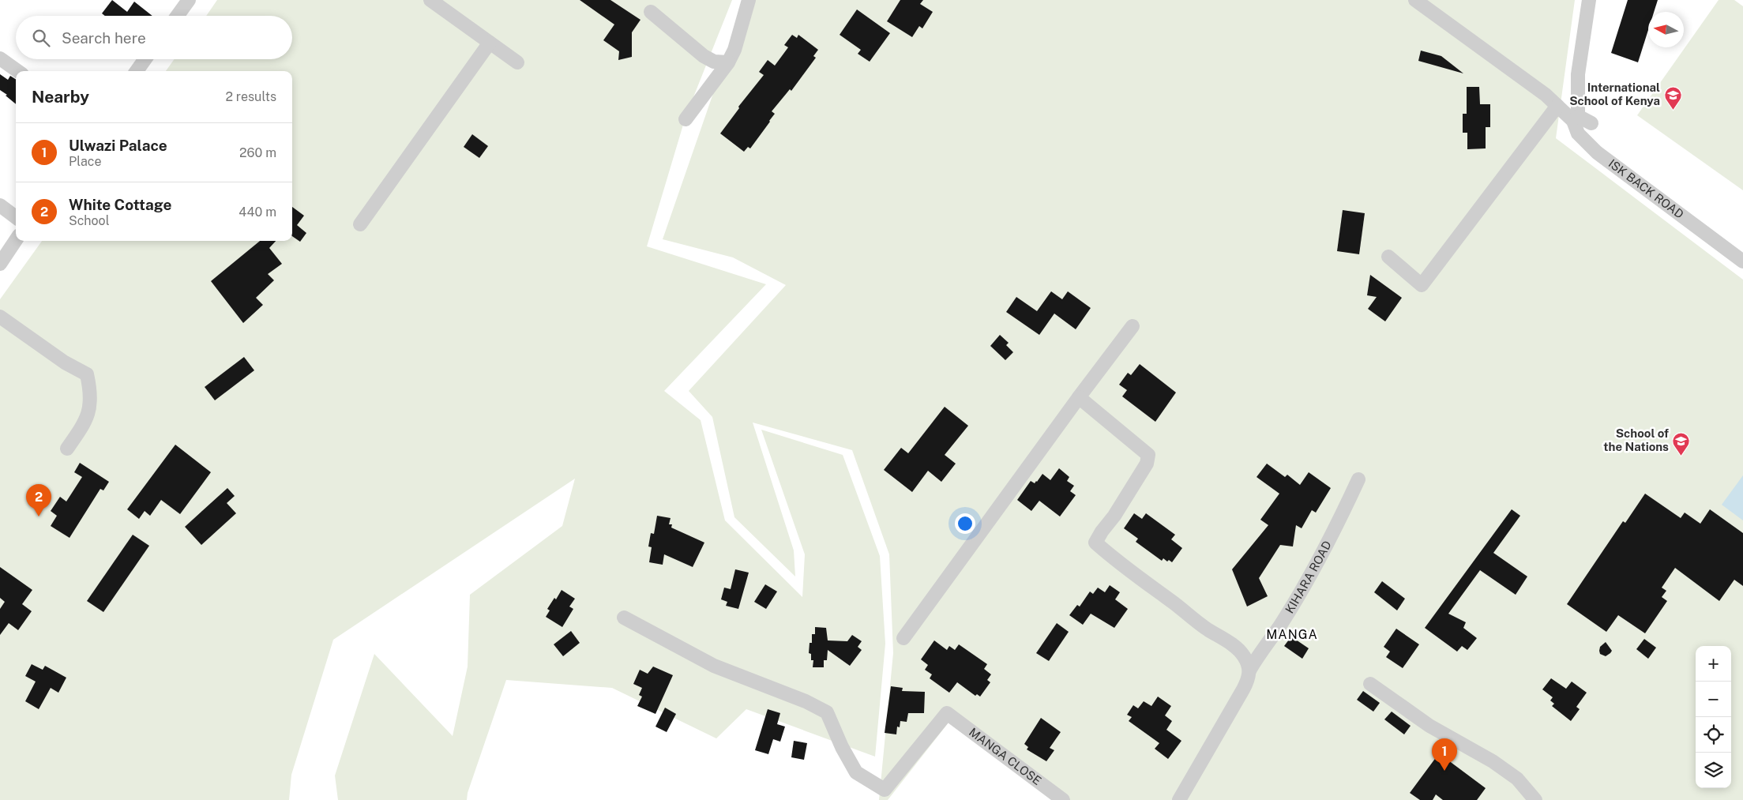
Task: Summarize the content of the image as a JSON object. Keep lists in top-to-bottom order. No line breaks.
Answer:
{"streets":{"street":["ISK BACK ROAD","KIHARA ROAD","MANGA CLOSE"]},"districts":["MANGA"],"places":{"school or university":["International School of Kenya","School of the Nations"]},"north":"left","page":{"search":"Search here","heading":["Nearby","2 results"],"list":[{"mark":"1","name":"Ulwazi Palace","note":"Place","value":"260 m"},{"mark":"2","name":"White Cottage","note":"School","value":"440 m"}],"pins":["2","1"],"map_buttons":["+","−"]}}
